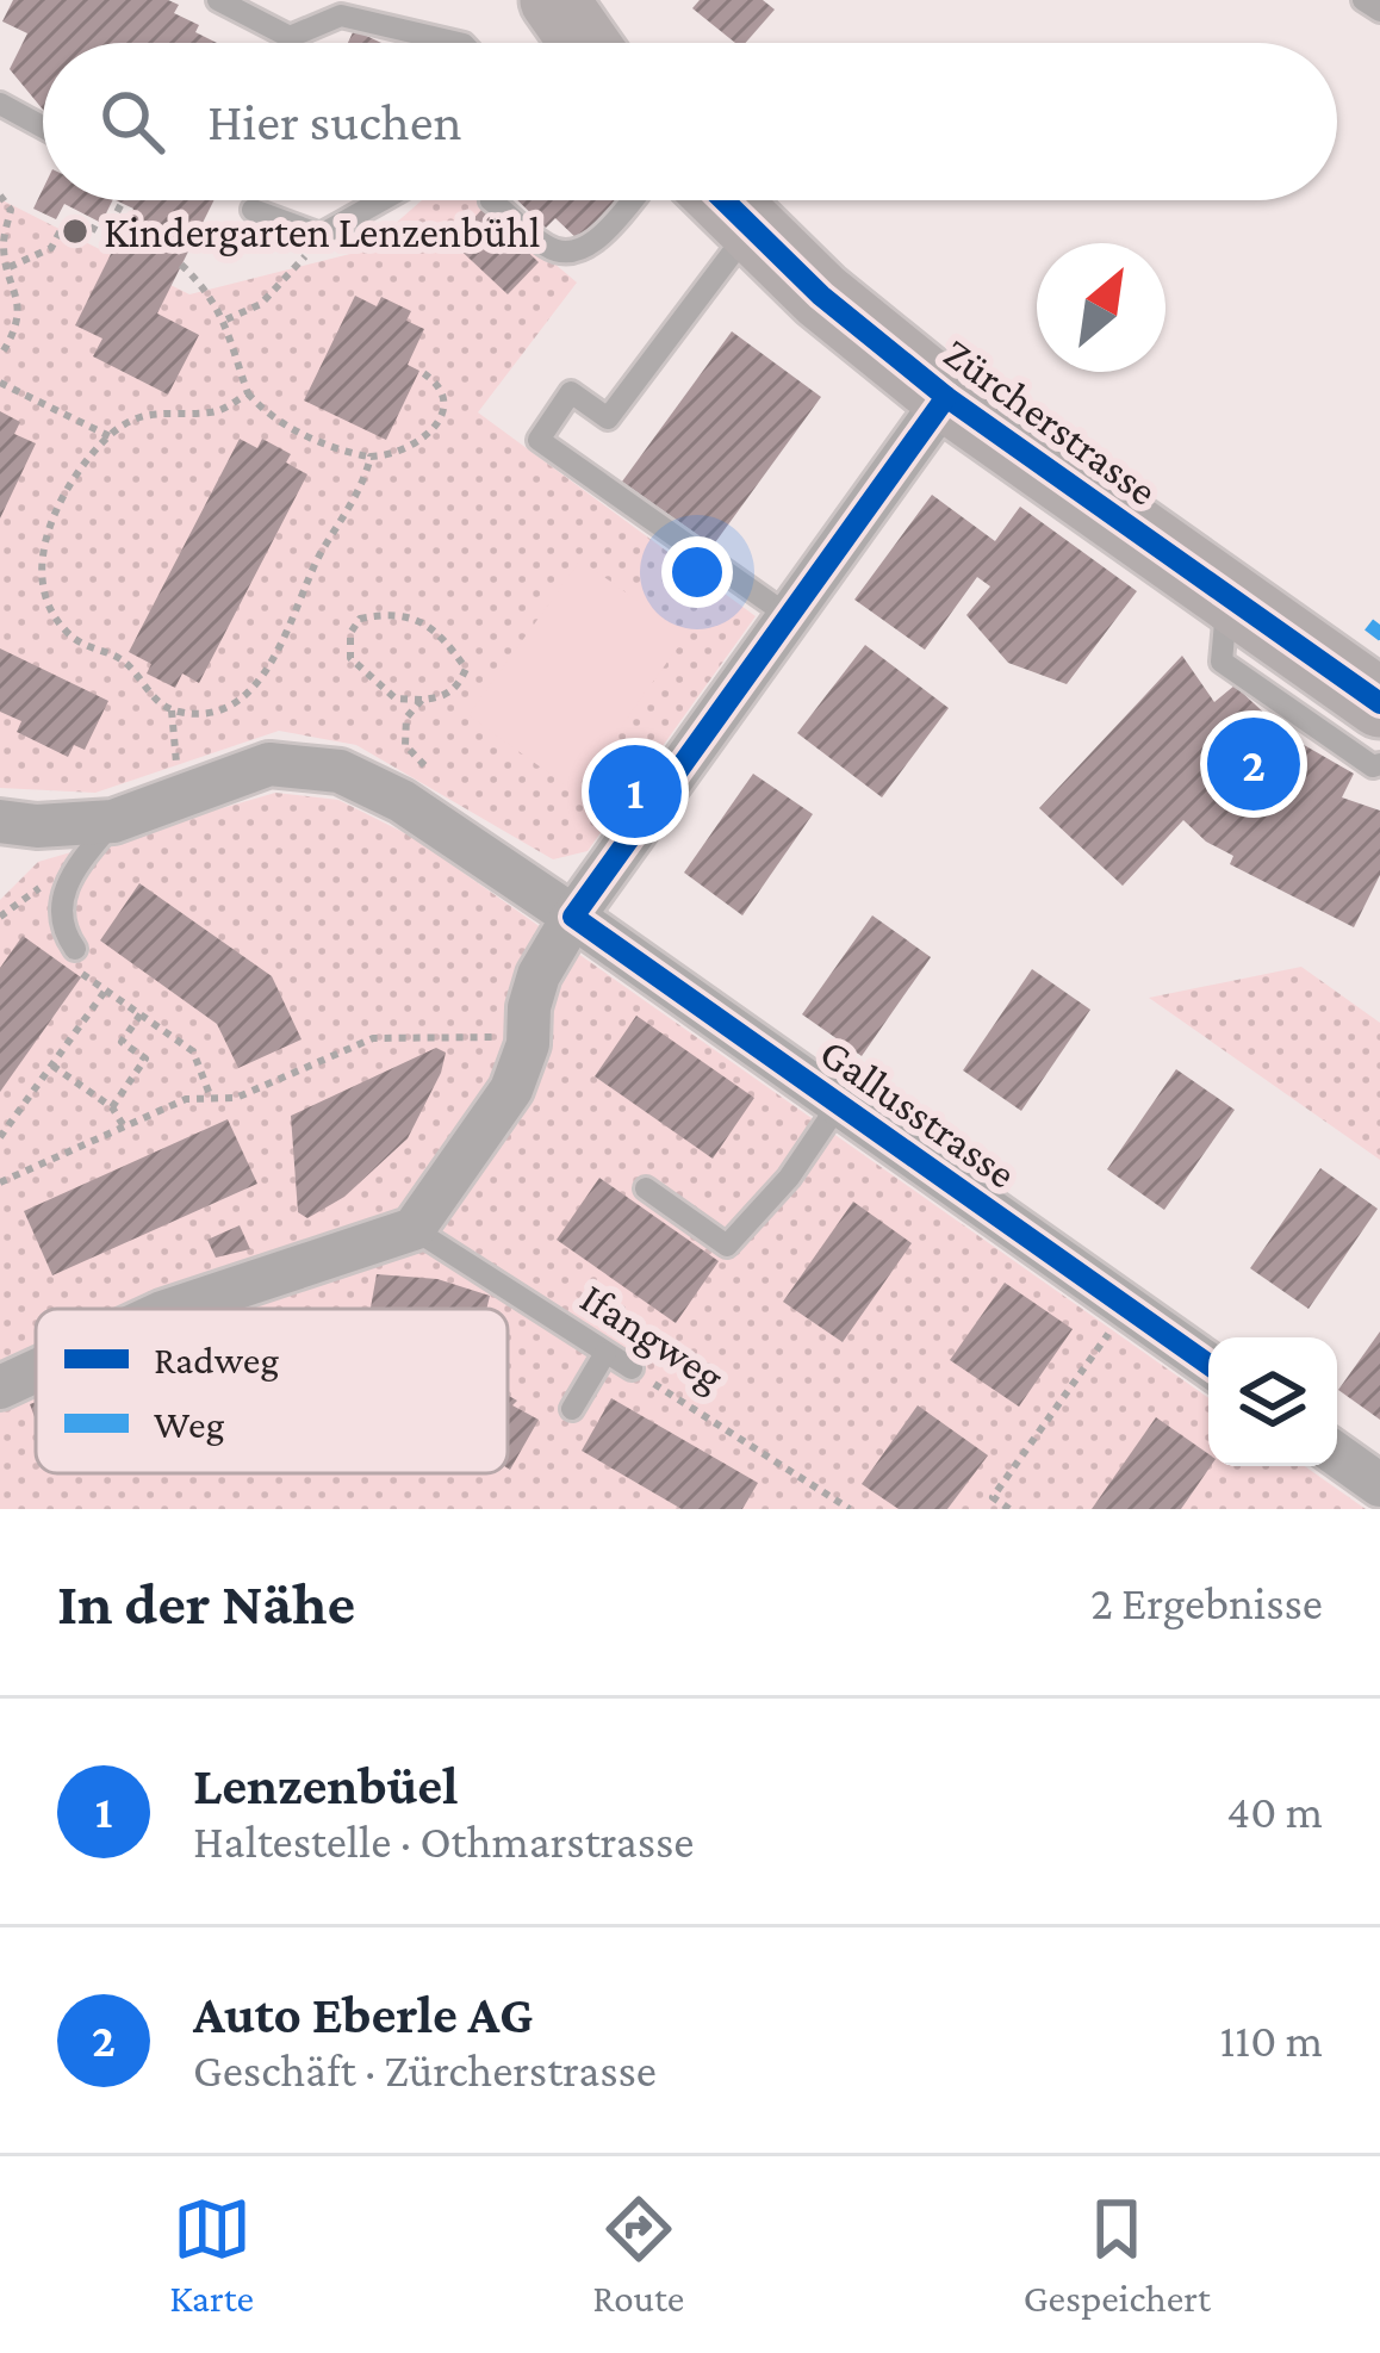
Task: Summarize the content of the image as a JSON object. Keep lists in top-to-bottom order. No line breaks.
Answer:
{"streets":{"main road":["Zürcherstrasse"],"street":["Gallusstrasse"],"lane":["Ifangweg"]},"places":["Kindergarten Lenzenbühl"],"legend":["Radweg","Weg"],"north":"top right","page":{"search":"Hier suchen","pins":["2","1"],"heading":["In der Nähe","2 Ergebnisse"],"list":[{"mark":"1","name":"Lenzenbüel","note":"Haltestelle · Othmarstrasse","value":"40 m"},{"mark":"2","name":"Auto Eberle AG","note":"Geschäft · Zürcherstrasse","value":"110 m"}],"nav":["Karte","Route","Gespeichert"]}}
